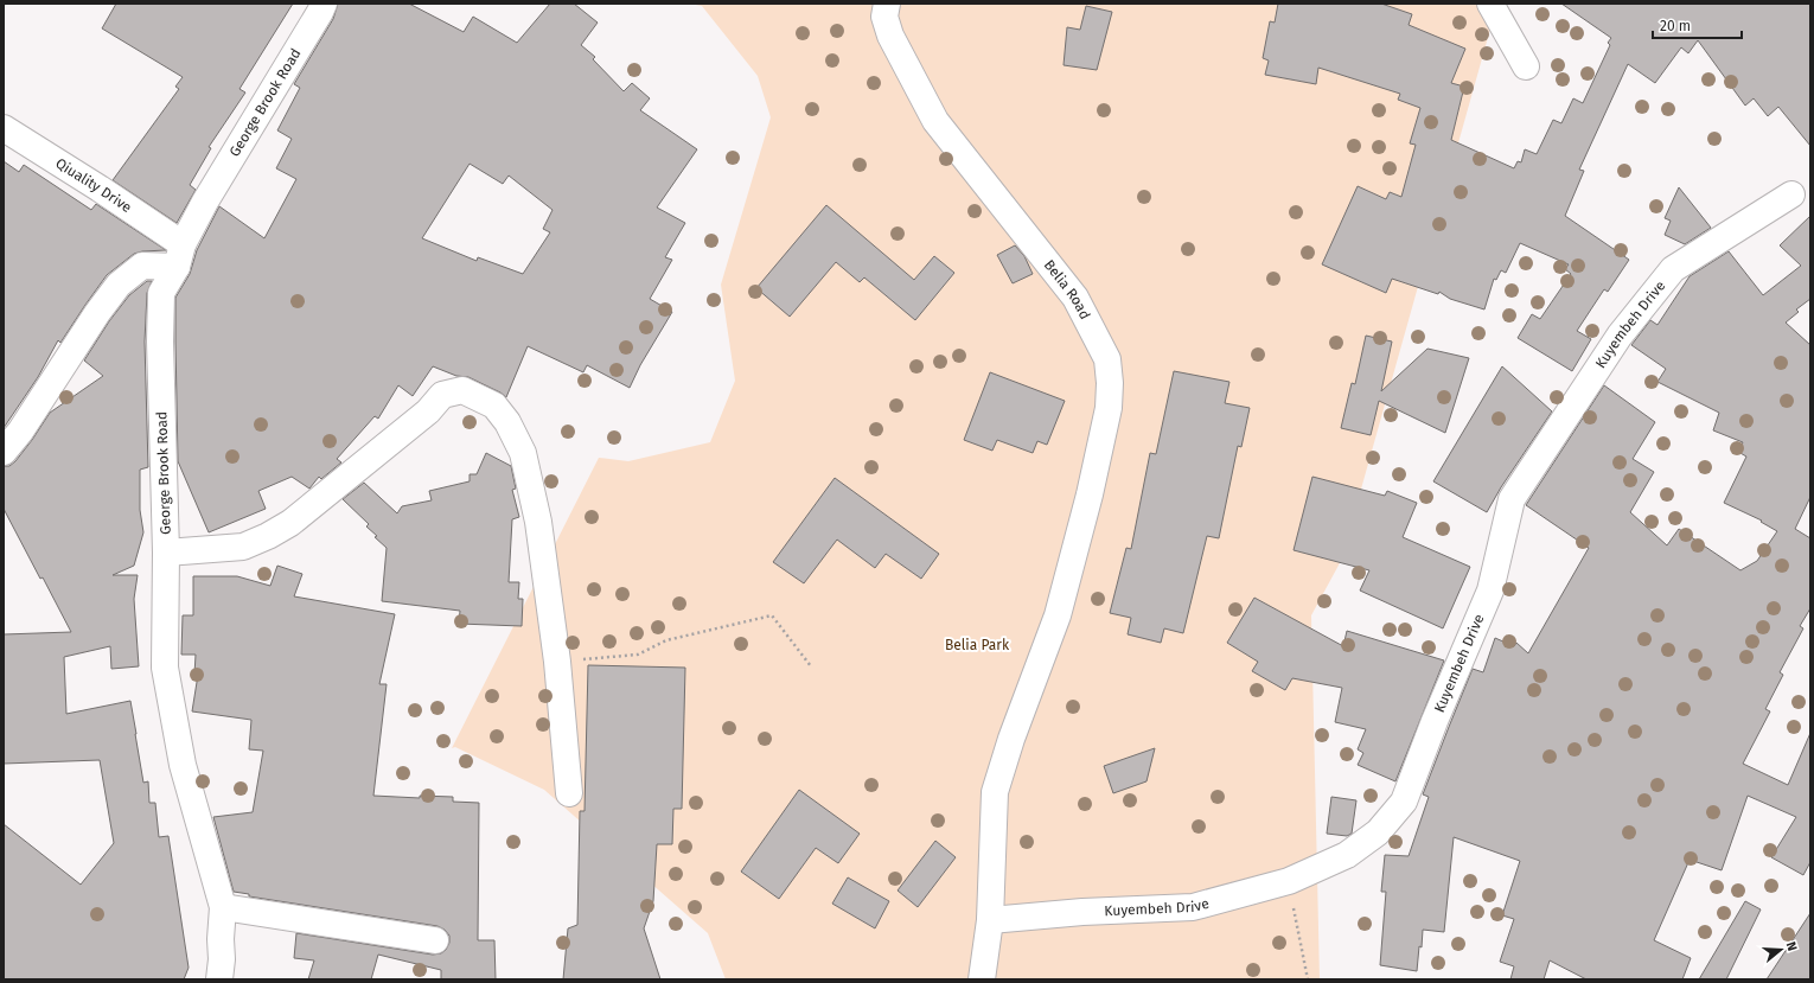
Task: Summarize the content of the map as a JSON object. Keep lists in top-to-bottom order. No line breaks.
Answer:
{"streets":{"street":["George Brook Road","Qiuality Drive","Belia Road","Kuyembeh Drive"]},"crossings":[["George Brook Road","Qiuality Drive"],["Belia Road","Kuyembeh Drive"]],"parks":["Belia Park"],"scale_bar":"20 m","north":"right"}
